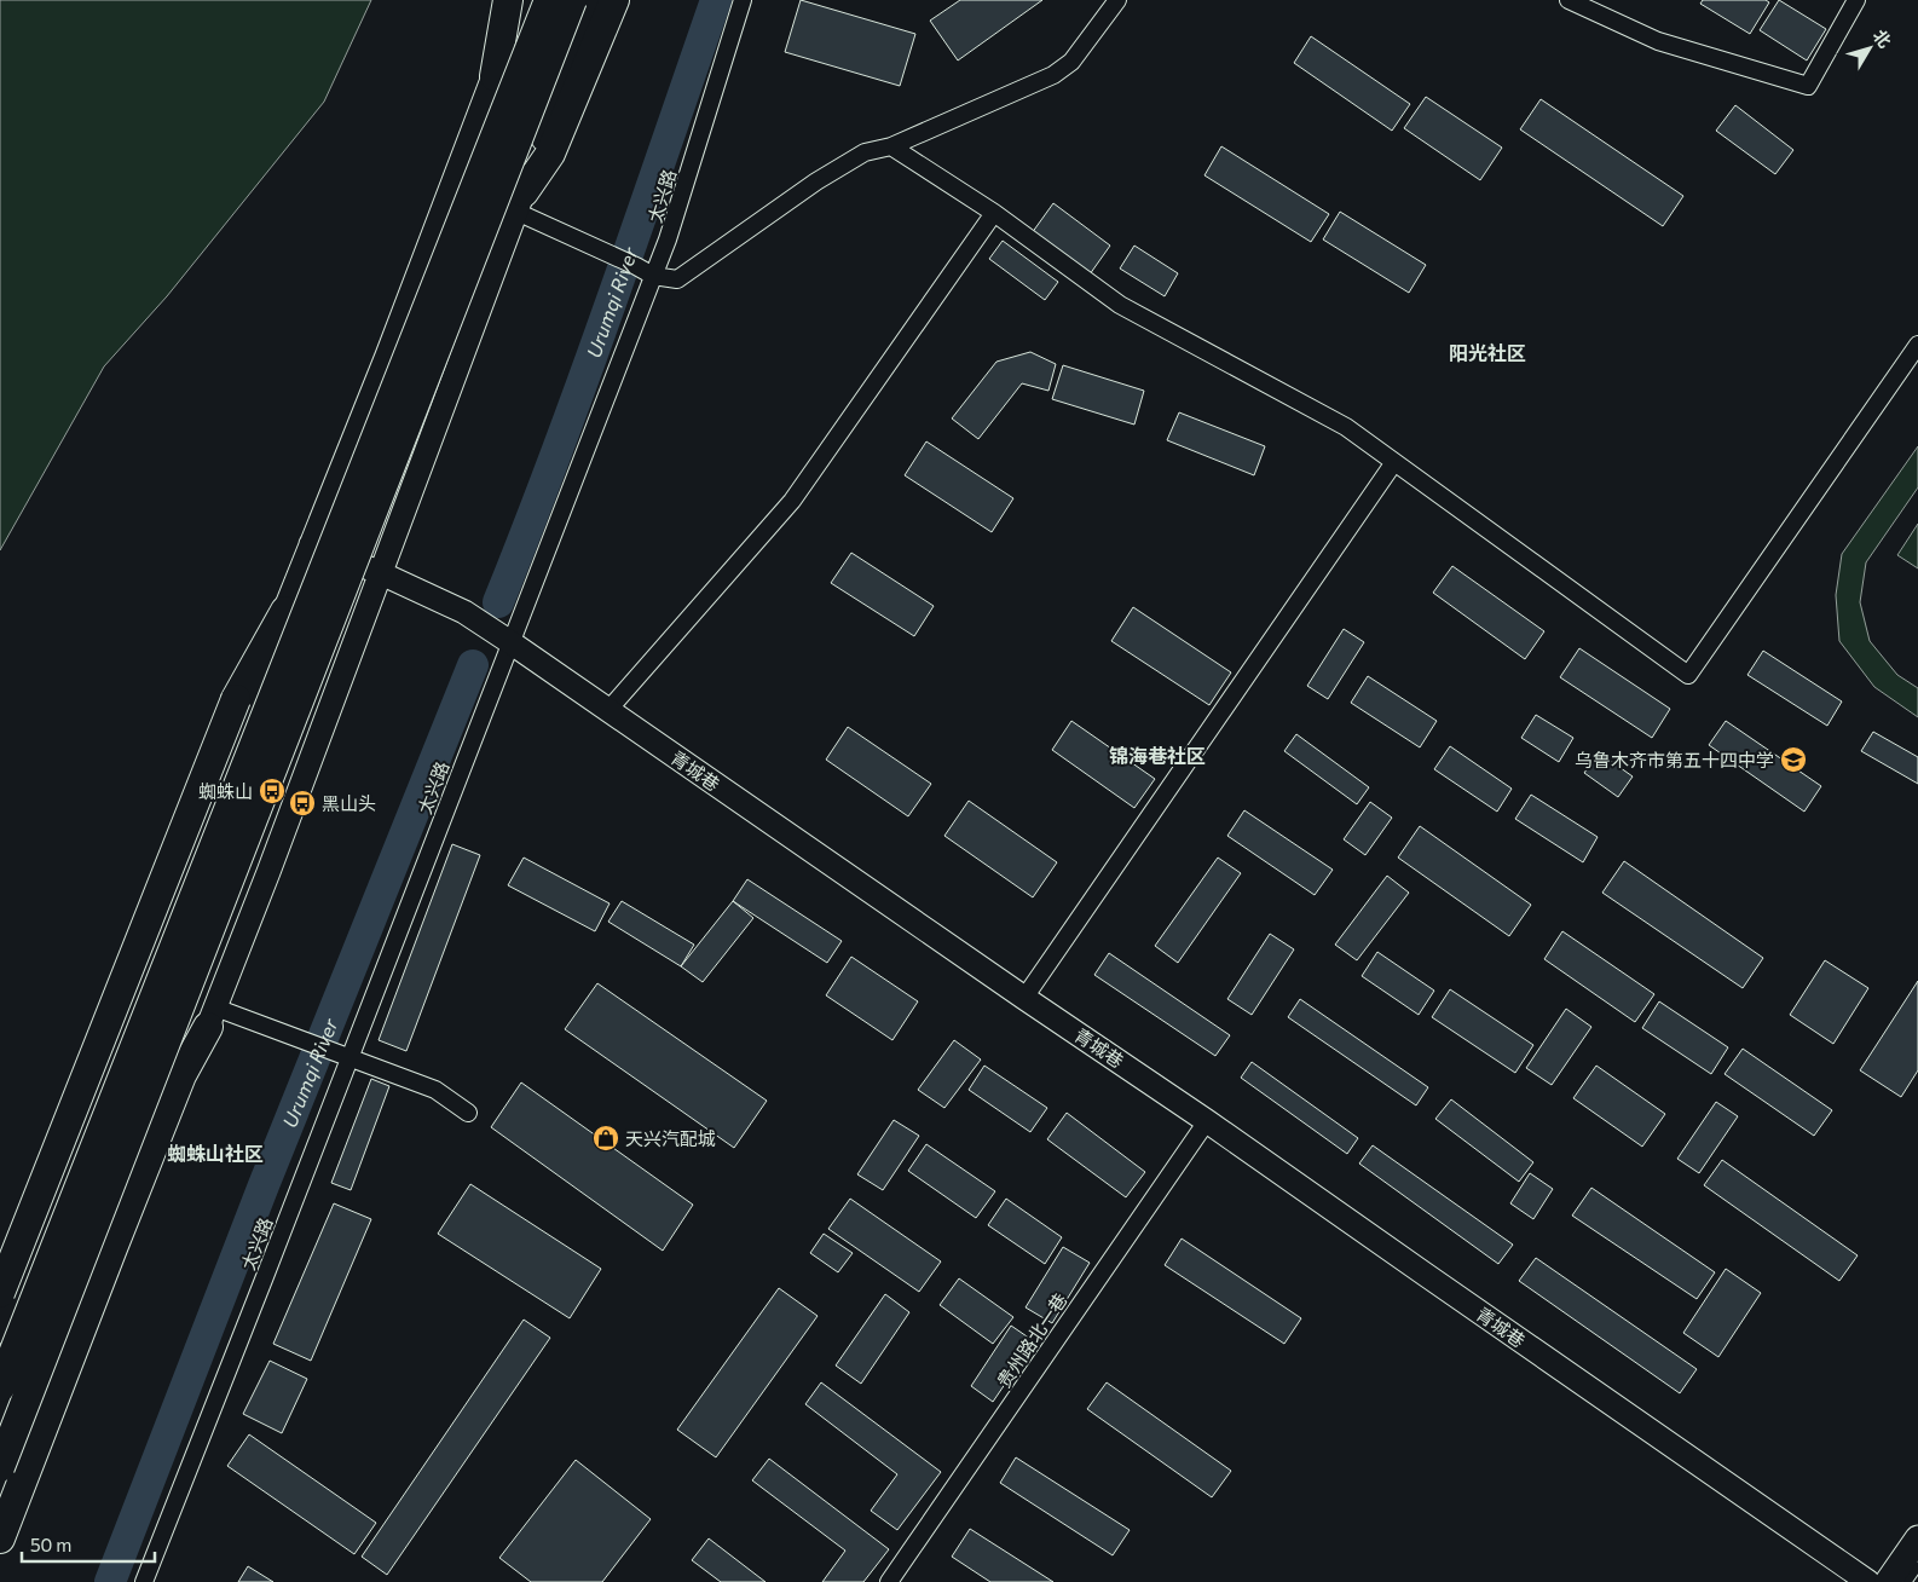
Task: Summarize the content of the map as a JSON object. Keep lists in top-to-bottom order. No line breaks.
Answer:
{"streets":{"main road":["青城巷"],"street":["太兴路","贵州路北一巷"]},"crossings":[["太兴路","青城巷"],["青城巷","贵州路北一巷"]],"districts":["阳光社区","锦海巷社区","蜘蛛山社区"],"water":["Urumqi River"],"places":{"school or university":["乌鲁木齐市第五十四中学"],"bus stop":["蜘蛛山","黑山头"],"shop":["天兴汽配城"]},"scale_bar":"50 m","north":"top right"}
